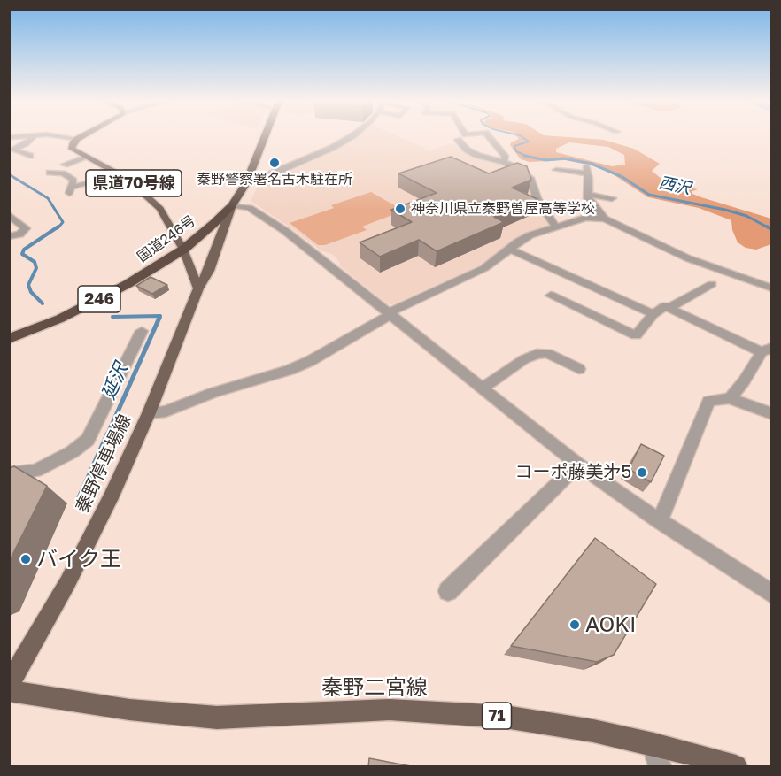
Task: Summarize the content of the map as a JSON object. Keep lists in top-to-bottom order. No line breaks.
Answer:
{"streets":{"highway":["国道246号","246"],"main road":["県道70号線","秦野停車場線","秦野二宮線","71"]},"crossings":[["県道70号線","国道246号"],["国道246号","秦野停車場線"]],"water":["西沢","延沢"],"places":["秦野警察署名古木駐在所","神奈川県立秦野曽屋高等学校","コーポ藤美㐧5","バイク王","AOKI"]}
